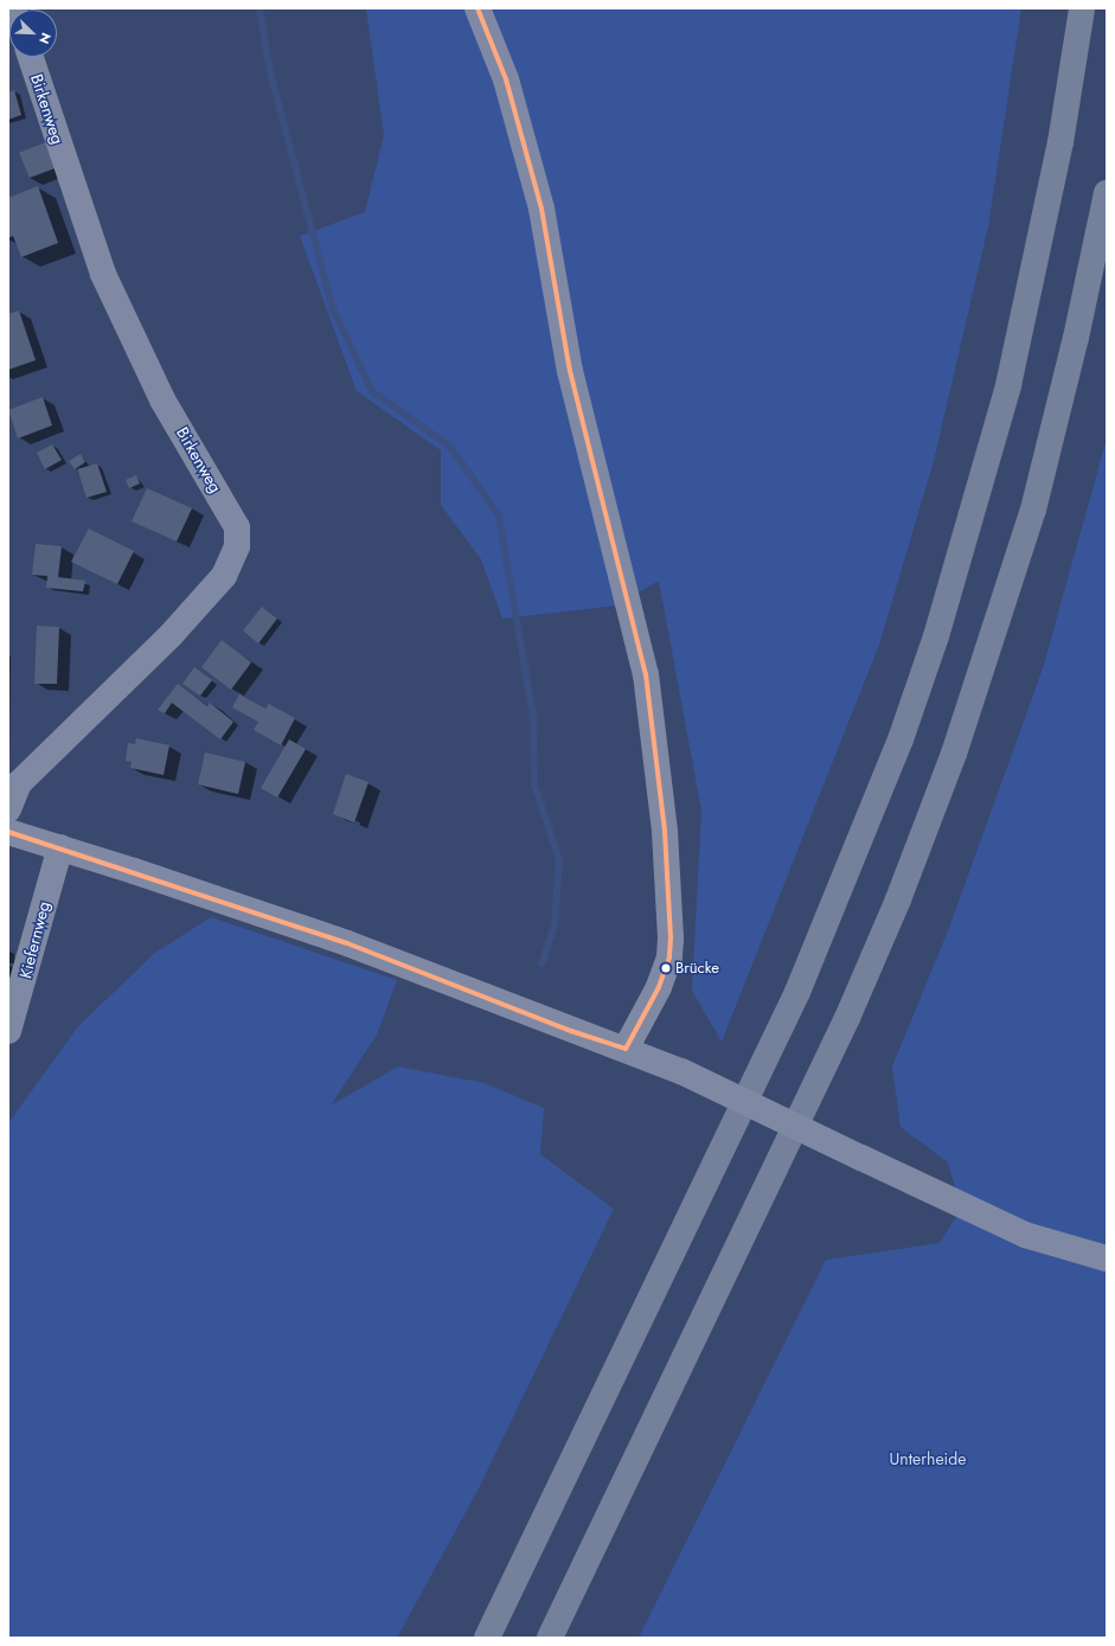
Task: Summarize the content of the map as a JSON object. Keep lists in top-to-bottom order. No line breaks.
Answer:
{"streets":{"street":["Birkenweg","Kiefernweg"]},"parks":["Unterheide"],"places":["Brücke"],"north":"bottom right"}
